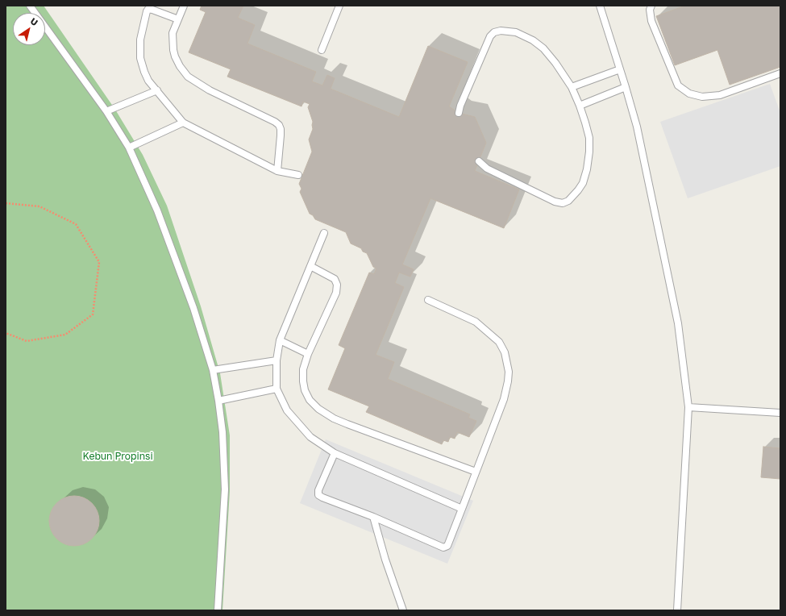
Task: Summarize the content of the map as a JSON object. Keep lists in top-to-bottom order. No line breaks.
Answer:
{"parks":["Kebun Propinsi"],"north":"top right"}
